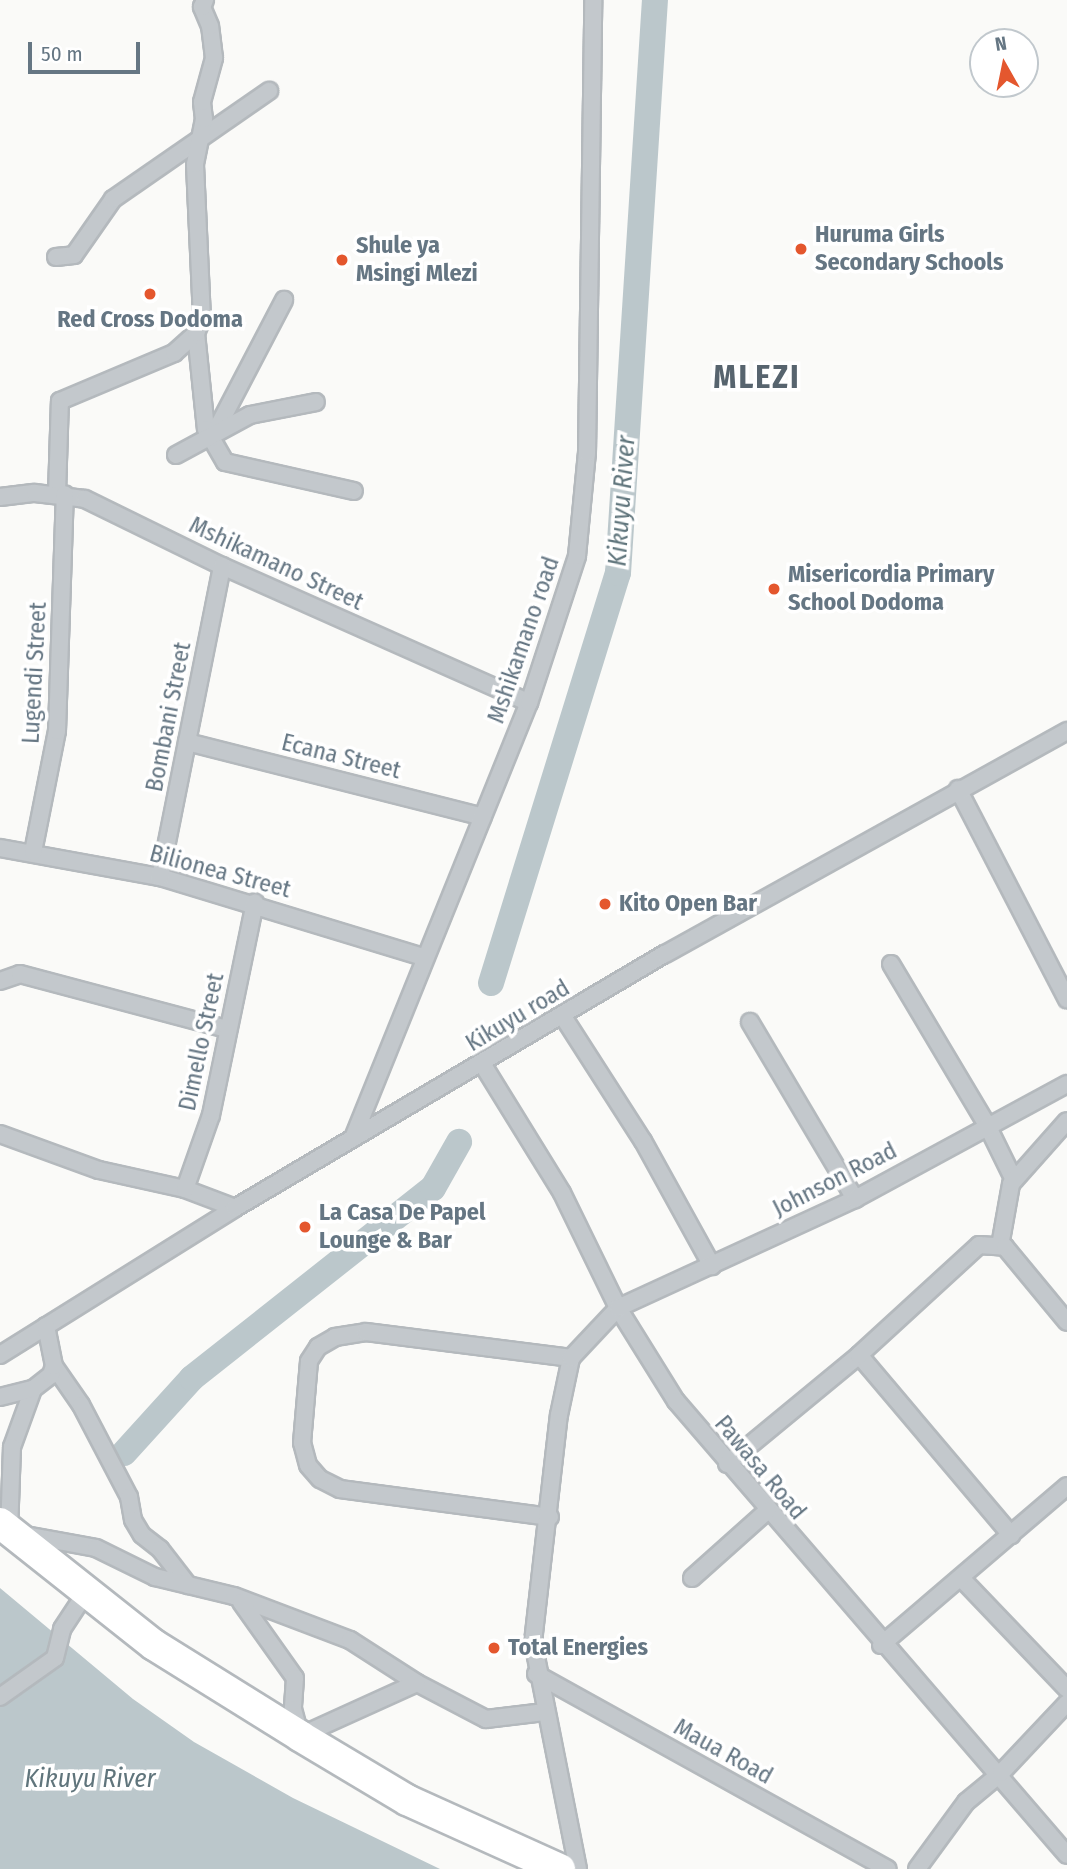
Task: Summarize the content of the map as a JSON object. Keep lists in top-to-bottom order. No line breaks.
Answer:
{"streets":{"street":["Mshikamano Street","Mshikamano road","Lugendi Street","Bombani Street","Ecana Street","Bilionea Street","Kikuyu road","Dimello Street","Johnson Road","Pawasa Road","Maua Road"]},"crossings":[["Mshikamano Street","Mshikamano road"],["Mshikamano Street","Lugendi Street"],["Mshikamano Street","Bombani Street"],["Mshikamano road","Ecana Street"],["Mshikamano road","Bilionea Street"],["Mshikamano road","Kikuyu road"],["Lugendi Street","Bilionea Street"],["Bombani Street","Ecana Street"],["Bombani Street","Bilionea Street"],["Bilionea Street","Dimello Street"],["Kikuyu road","Pawasa Road"],["Johnson Road","Pawasa Road"]],"districts":["MLEZI"],"water":["Kikuyu River"],"places":["Huruma Girls Secondary Schools","Shule ya Msingi Mlezi","Red Cross Dodoma","Misericordia Primary School Dodoma","Kito Open Bar","La Casa De Papel Lounge & Bar","Total Energies"],"scale_bar":"50 m","north":"top"}
